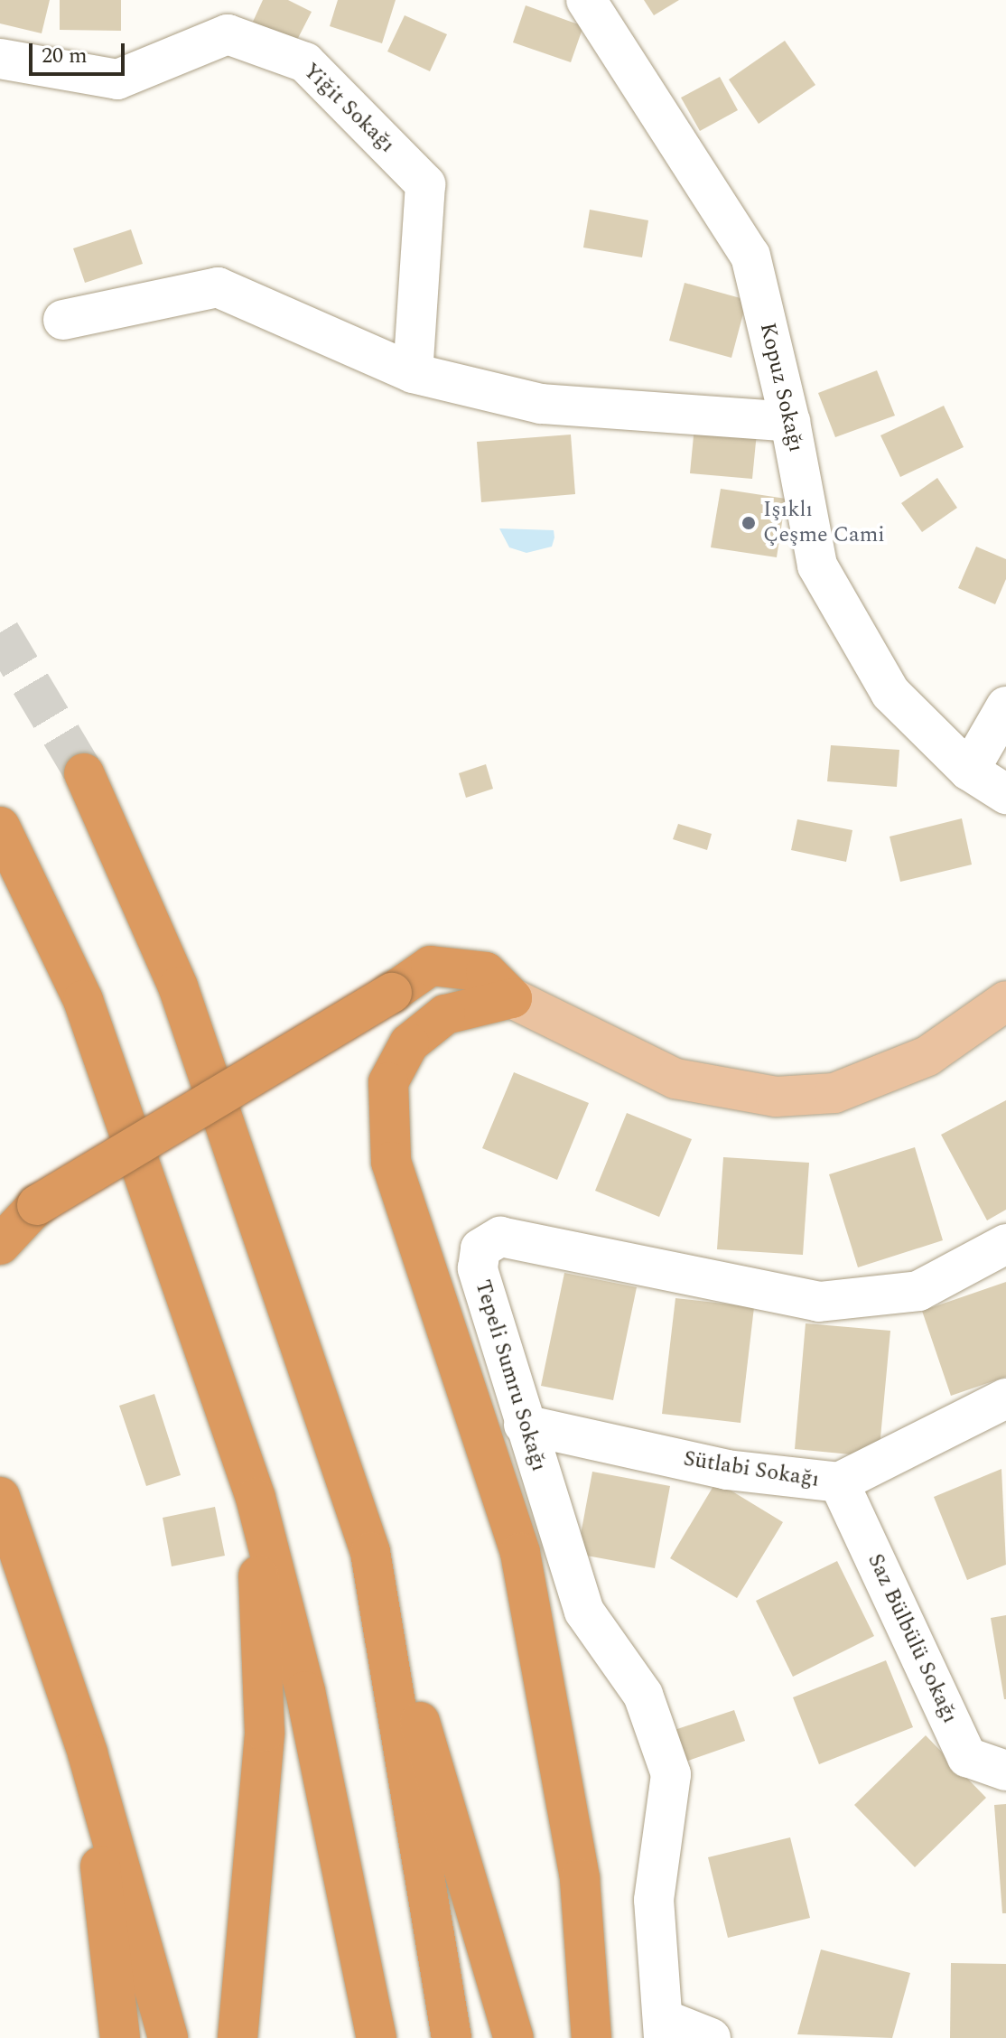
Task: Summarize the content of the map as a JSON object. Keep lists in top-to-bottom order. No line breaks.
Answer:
{"streets":{"street":["Yiğit Sokağı","Kopuz Sokağı","Tepeli Sumru Sokağı","Sütlabi Sokağı","Saz Bülbülü Sokağı"]},"crossings":[["Tepeli Sumru Sokağı","Sütlabi Sokağı"],["Sütlabi Sokağı","Saz Bülbülü Sokağı"]],"places":["Işıklı Çeşme Cami"],"scale_bar":"20 m"}
